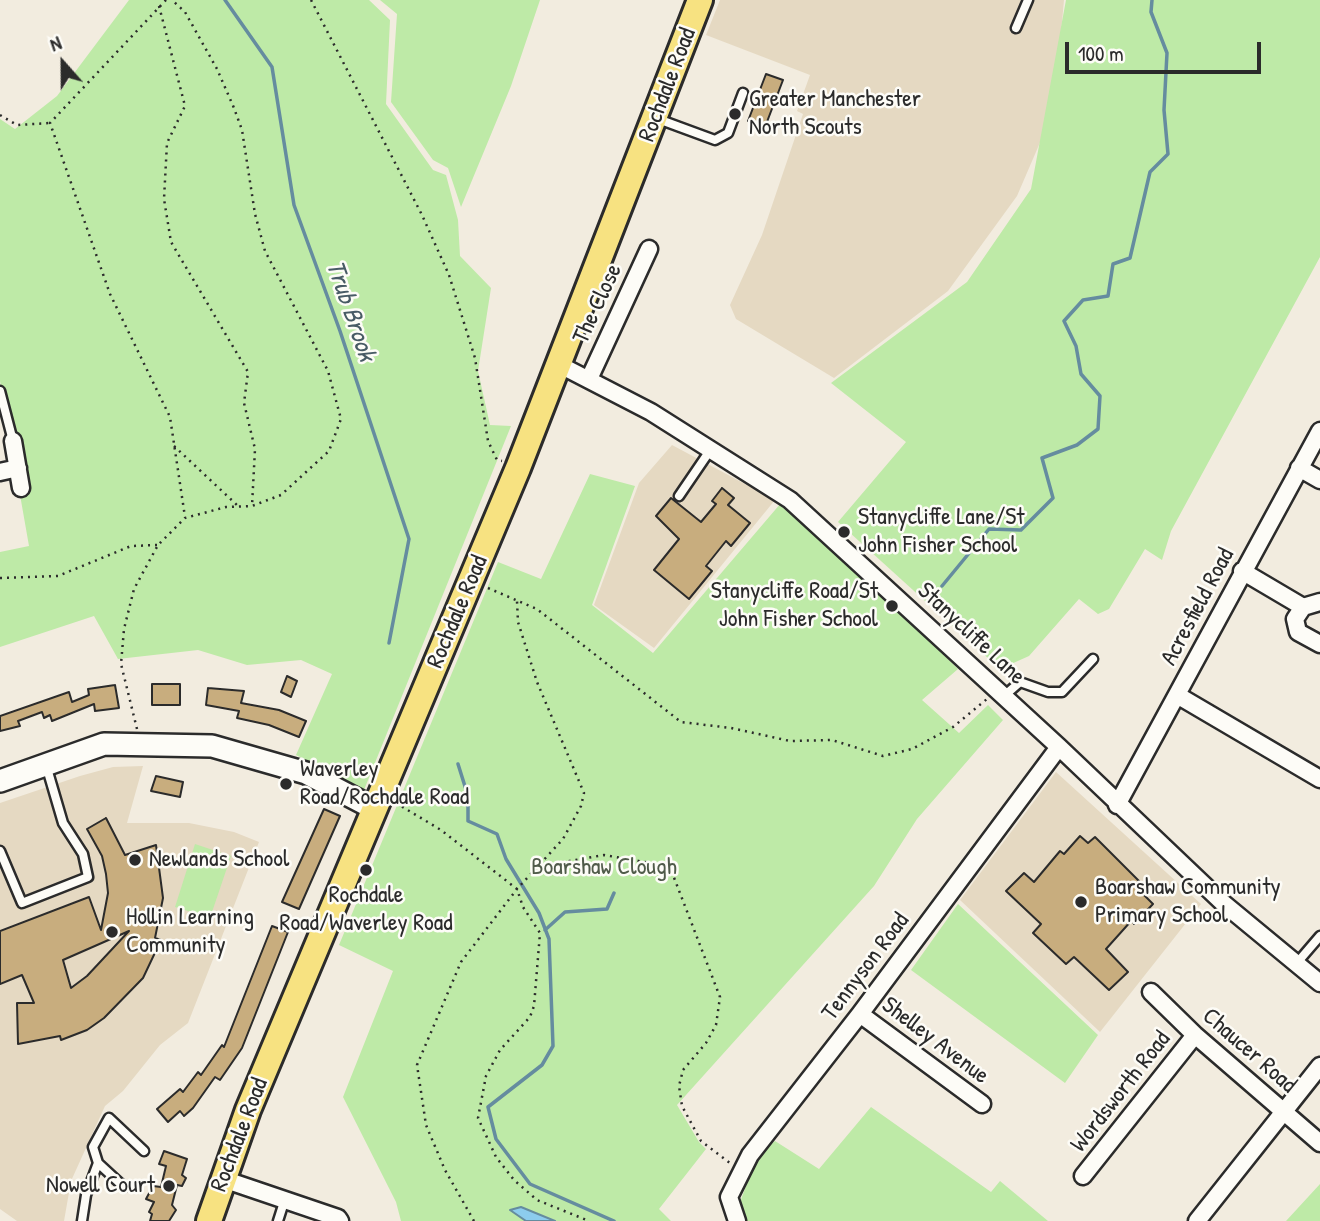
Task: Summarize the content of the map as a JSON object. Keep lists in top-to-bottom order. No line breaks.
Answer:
{"streets":{"main road":["Rochdale Road"],"street":["The Close","Acresfield Road","Stanycliffe Lane","Tennyson Road","Shelley Avenue","Chaucer Road","Wordsworth Road"]},"crossings":[["Rochdale Road","Stanycliffe Lane"],["The Close","Stanycliffe Lane"],["Acresfield Road","Stanycliffe Lane"],["Stanycliffe Lane","Tennyson Road"],["Tennyson Road","Shelley Avenue"],["Chaucer Road","Wordsworth Road"]],"water":["Trub Brook"],"parks":["Boarshaw Clough"],"places":["Greater Manchester North Scouts","Stanycliffe Lane/St John Fisher School","Stanycliffe Road/St John Fisher School","Waverley Road/Rochdale Road","Newlands School","Rochdale Road/Waverley Road","Boarshaw Community Primary School","Hollin Learning Community","Nowell Court"],"scale_bar":"100 m","north":"top"}
